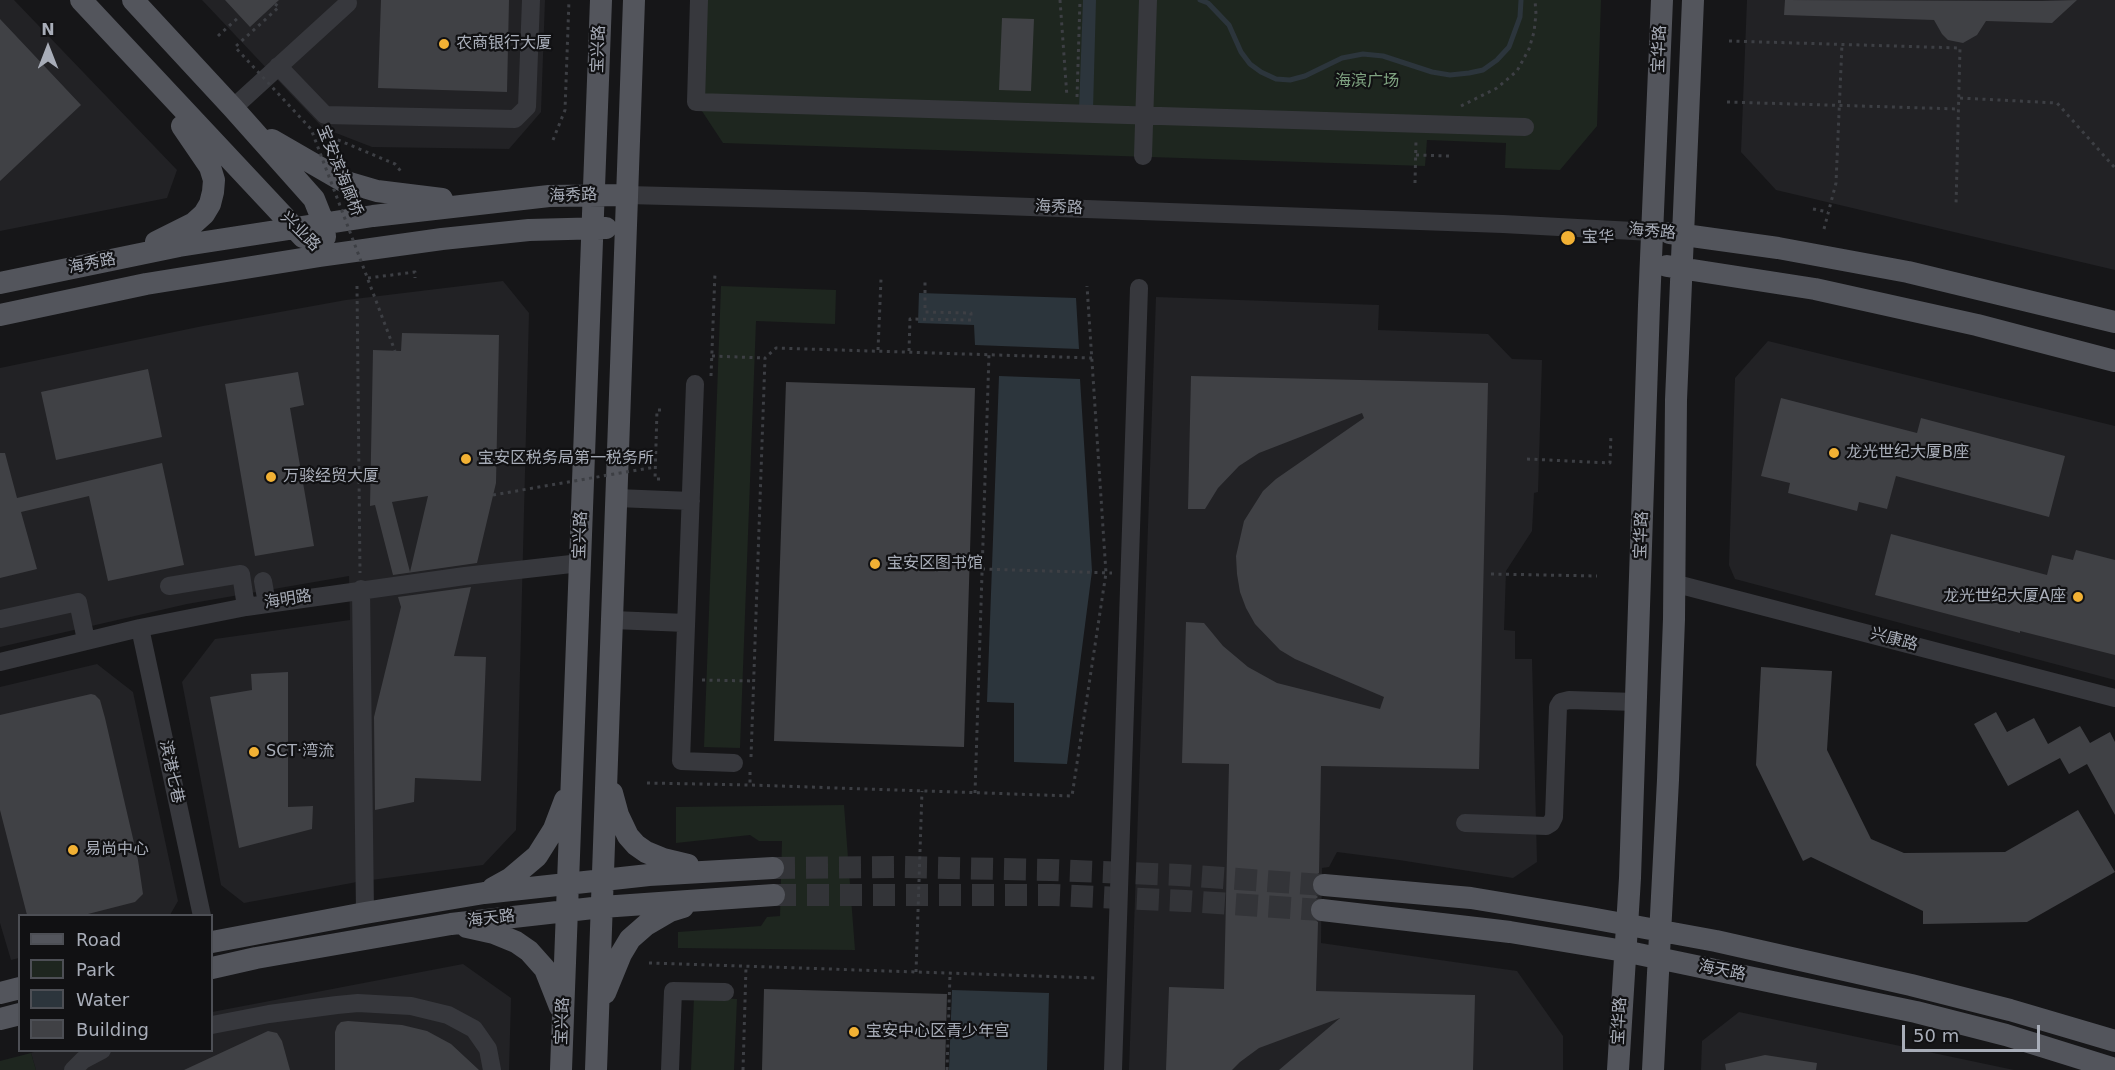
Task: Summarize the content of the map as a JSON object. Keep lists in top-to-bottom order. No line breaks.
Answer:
{"streets":{"main road":["宝兴路","宝华路","海秀路","兴业路","海天路"],"street":["海明路","兴康路","滨港七巷"],"path":["宝安滨海廊桥"]},"crossings":[["宝兴路","海秀路"],["宝兴路","海明路"],["宝兴路","海天路"],["宝华路","海秀路"],["宝华路","兴康路"],["宝华路","海天路"],["海秀路","兴业路"],["海明路","滨港七巷"]],"parks":["海滨广场"],"places":["农商银行大厦","宝华","龙光世纪大厦B座","宝安区税务局第一税务所","万骏经贸大厦","宝安区图书馆","龙光世纪大厦A座","SCT·湾流","易尚中心","宝安中心区青少年宫"],"legend":["Road","Park","Water","Building"],"scale_bar":"50 m","north":"top"}
